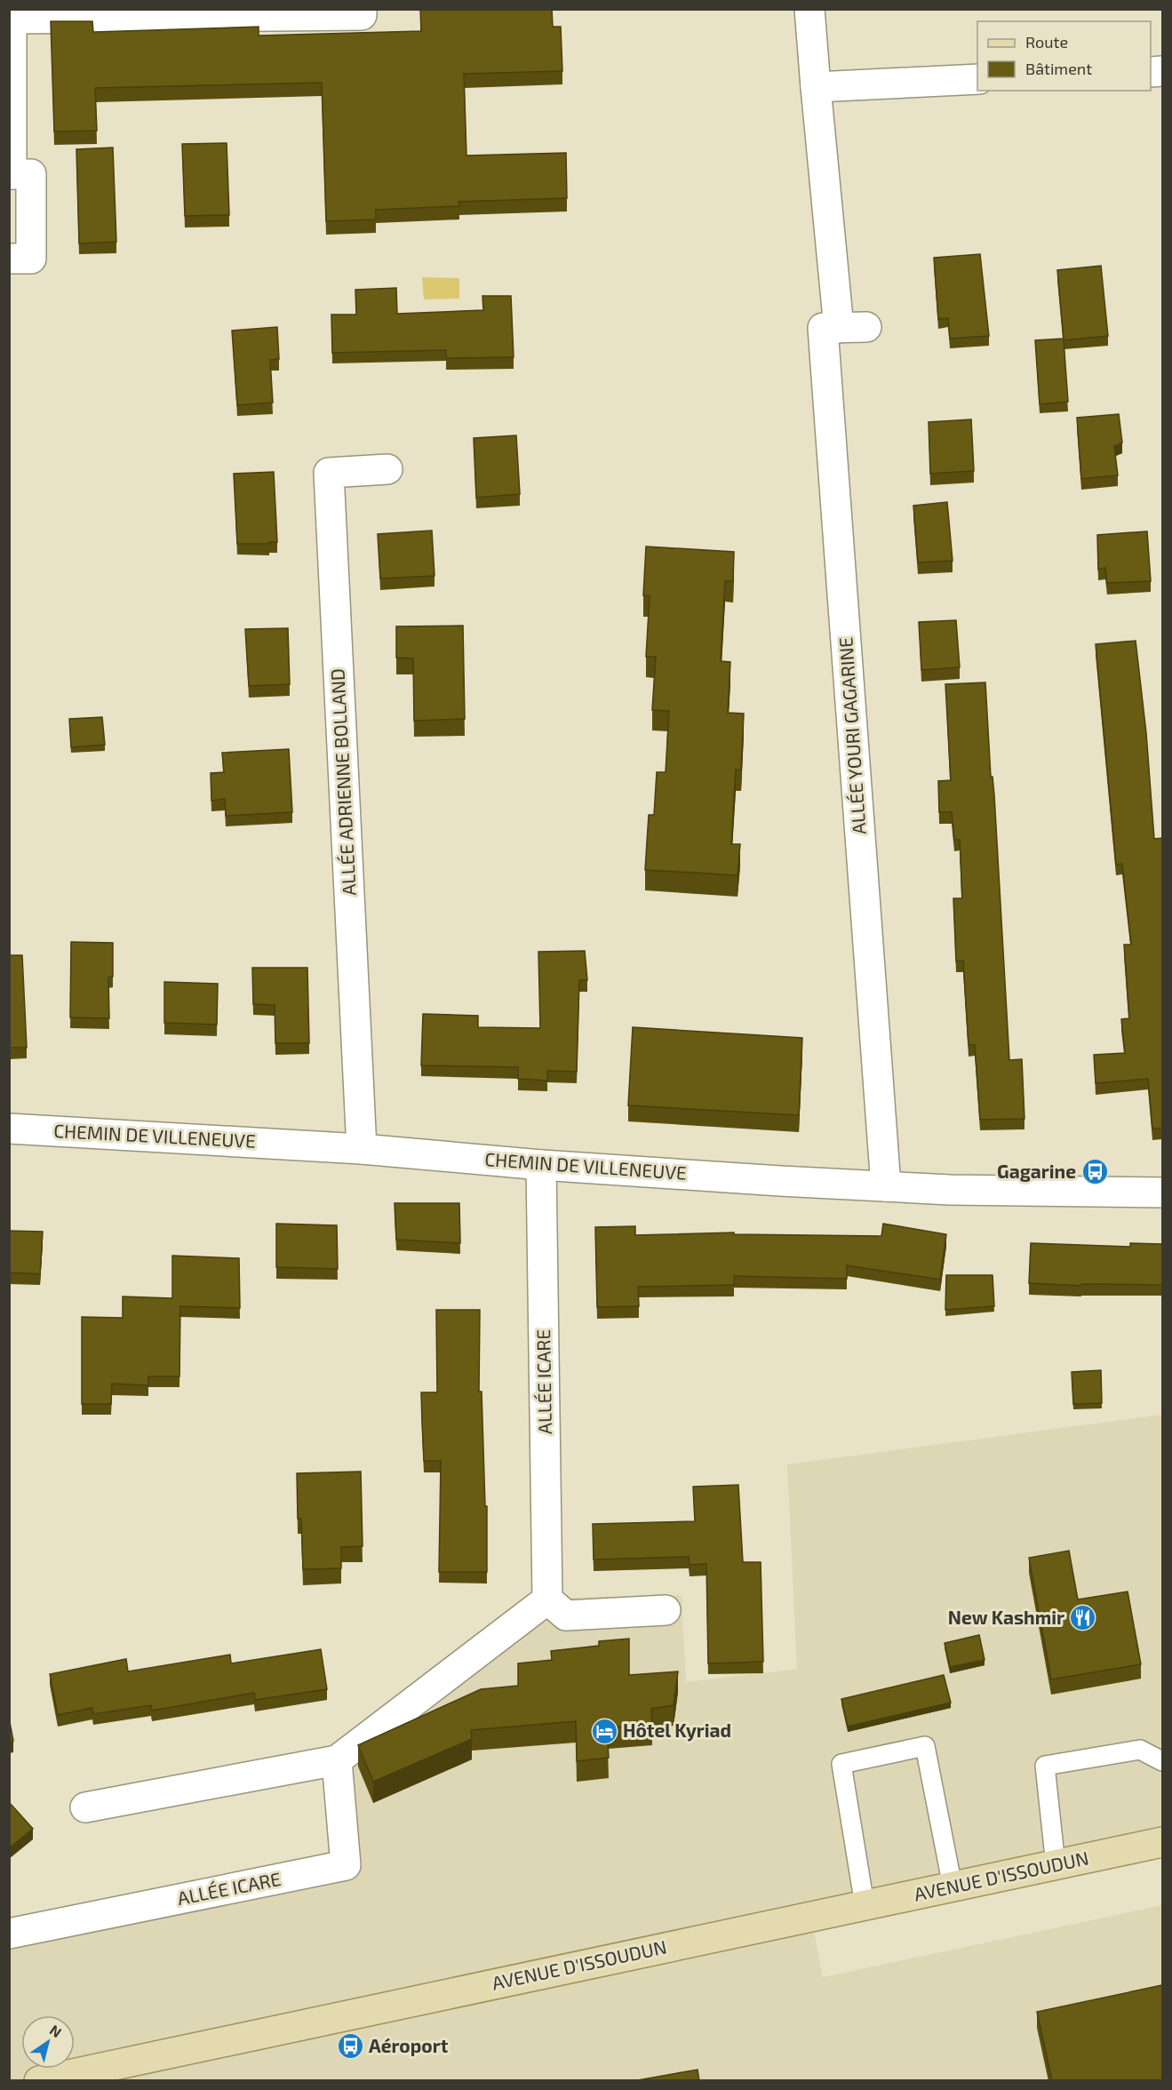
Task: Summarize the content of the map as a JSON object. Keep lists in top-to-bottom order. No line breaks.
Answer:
{"streets":{"main road":["AVENUE D'ISSOUDUN"],"street":["ALLÉE YOURI GAGARINE","ALLÉE ADRIENNE BOLLAND","CHEMIN DE VILLENEUVE","ALLÉE ICARE"]},"crossings":[["ALLÉE YOURI GAGARINE","CHEMIN DE VILLENEUVE"],["ALLÉE ADRIENNE BOLLAND","CHEMIN DE VILLENEUVE"],["CHEMIN DE VILLENEUVE","ALLÉE ICARE"]],"places":{"bus stop":["Gagarine","Aéroport"],"restaurant":["New Kashmir"],"hotel":["Hôtel Kyriad"]},"legend":["Route","Bâtiment"],"north":"top right"}
